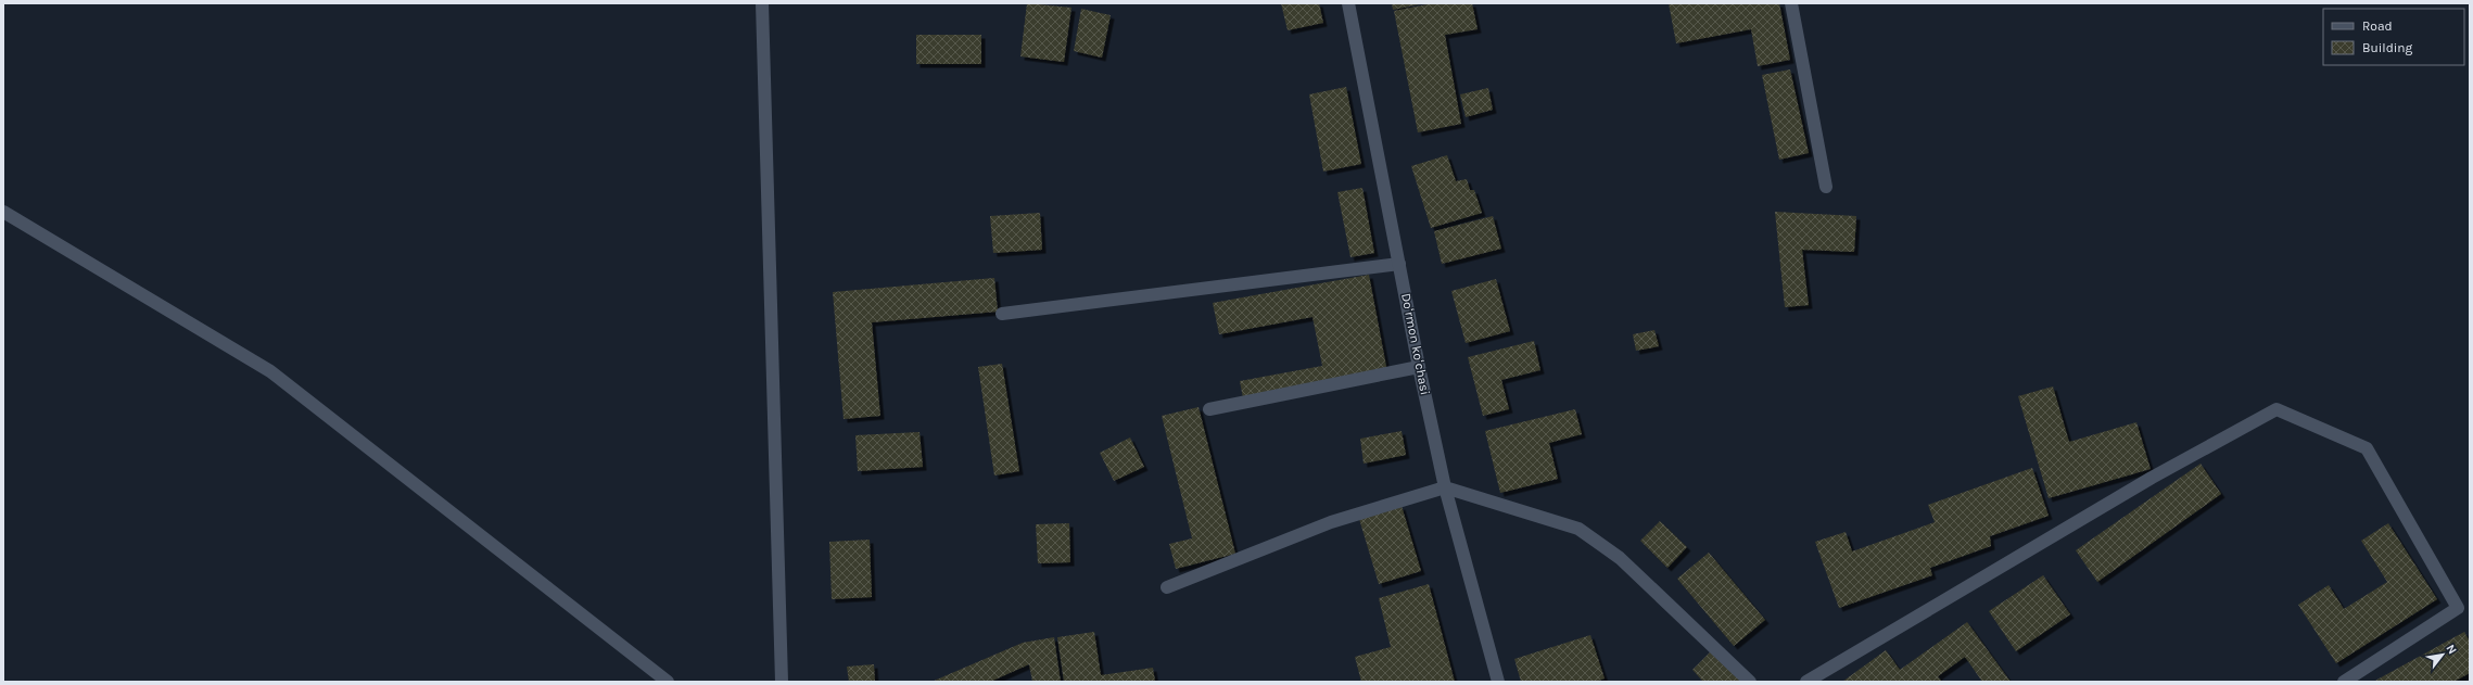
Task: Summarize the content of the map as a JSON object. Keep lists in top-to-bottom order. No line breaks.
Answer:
{"streets":{"street":["Doʻrmon koʻchasi"]},"legend":["Road","Building"],"north":"top right"}
